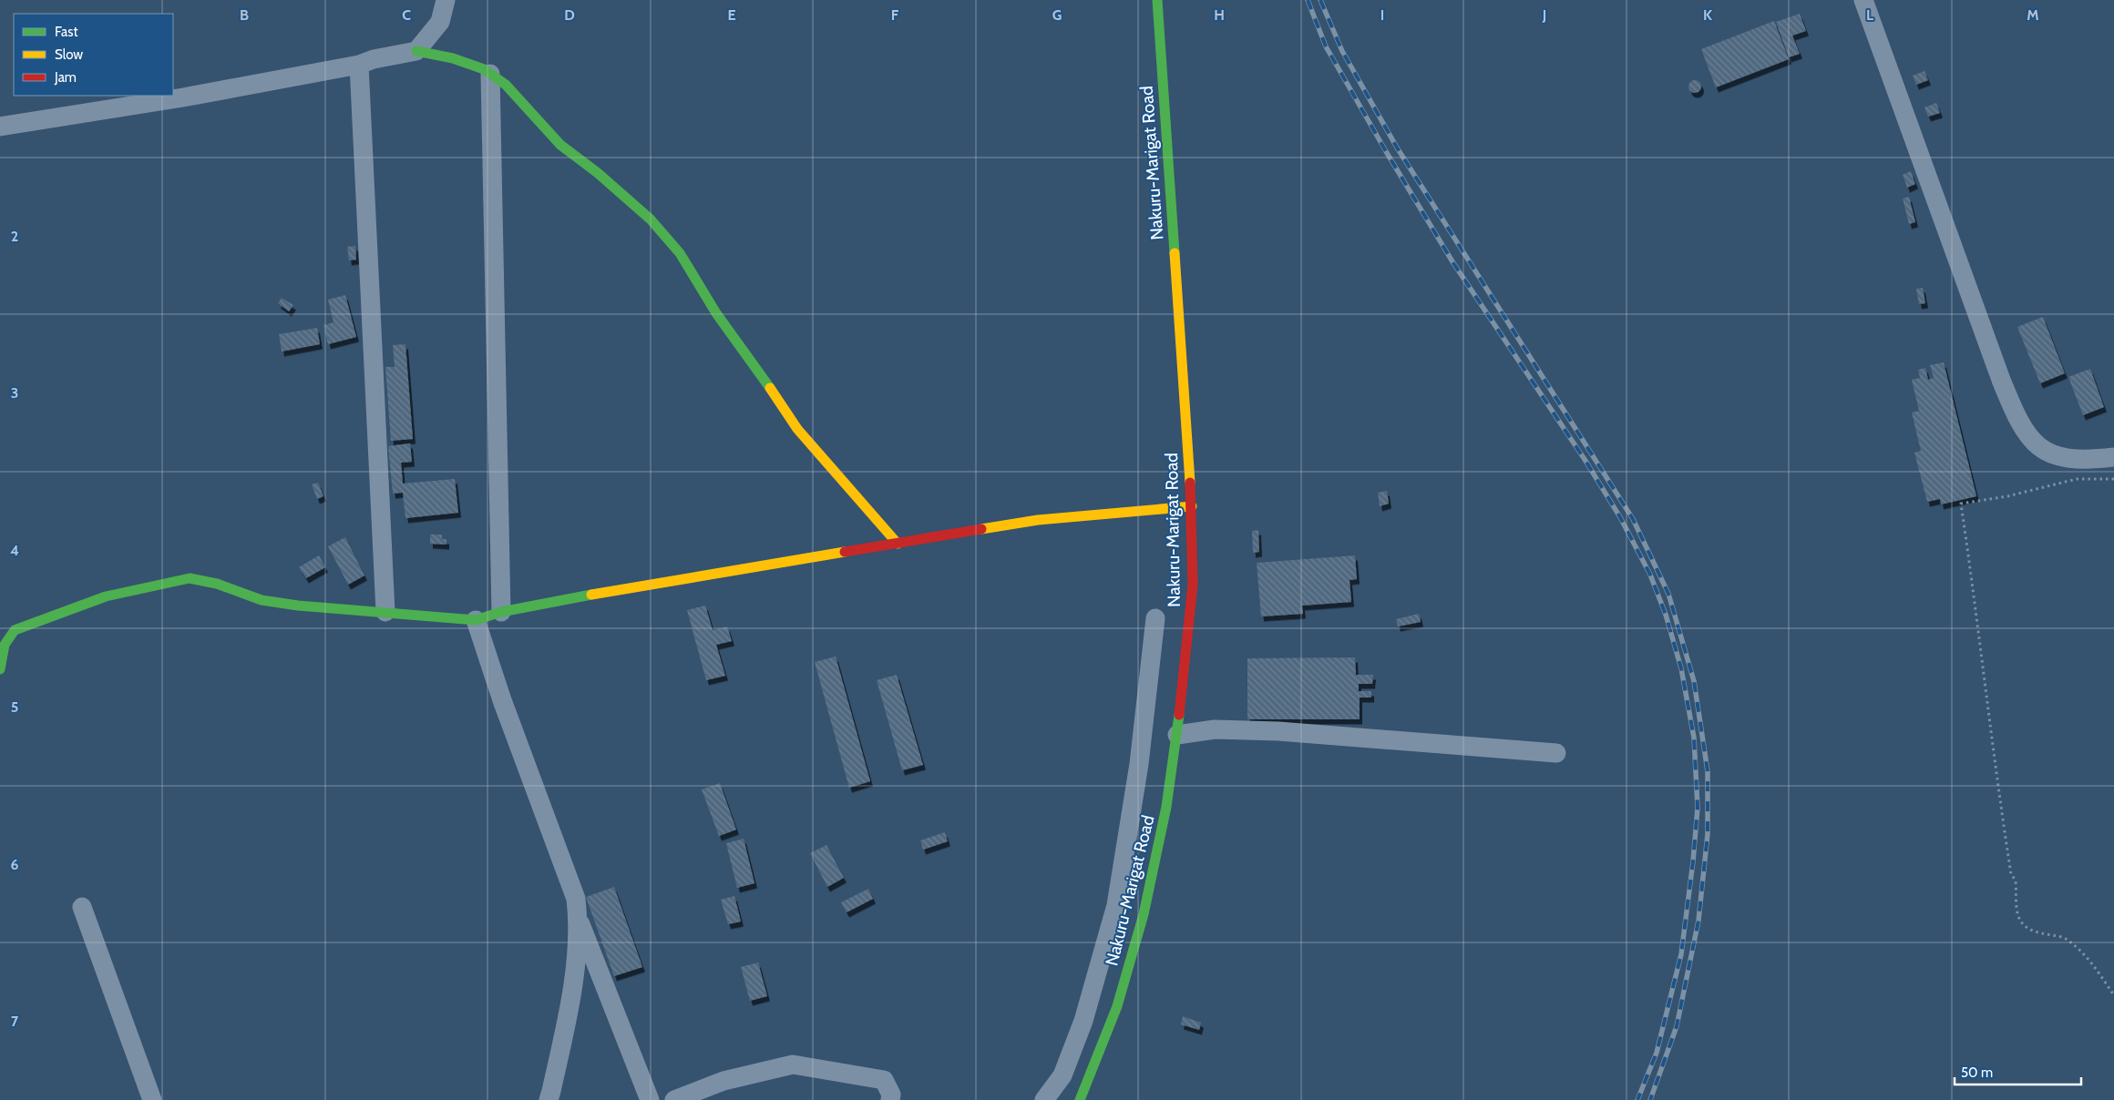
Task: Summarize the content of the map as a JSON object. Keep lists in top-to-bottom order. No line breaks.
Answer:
{"streets":{"street":["Nakuru-Marigat Road"]},"legend":["Fast","Slow","Jam"],"scale_bar":"50 m","grid":{"columns":["B","C","D","E","F","G","H","I","J","K","L","M"],"rows":["2","3","4","5","6","7"]}}
